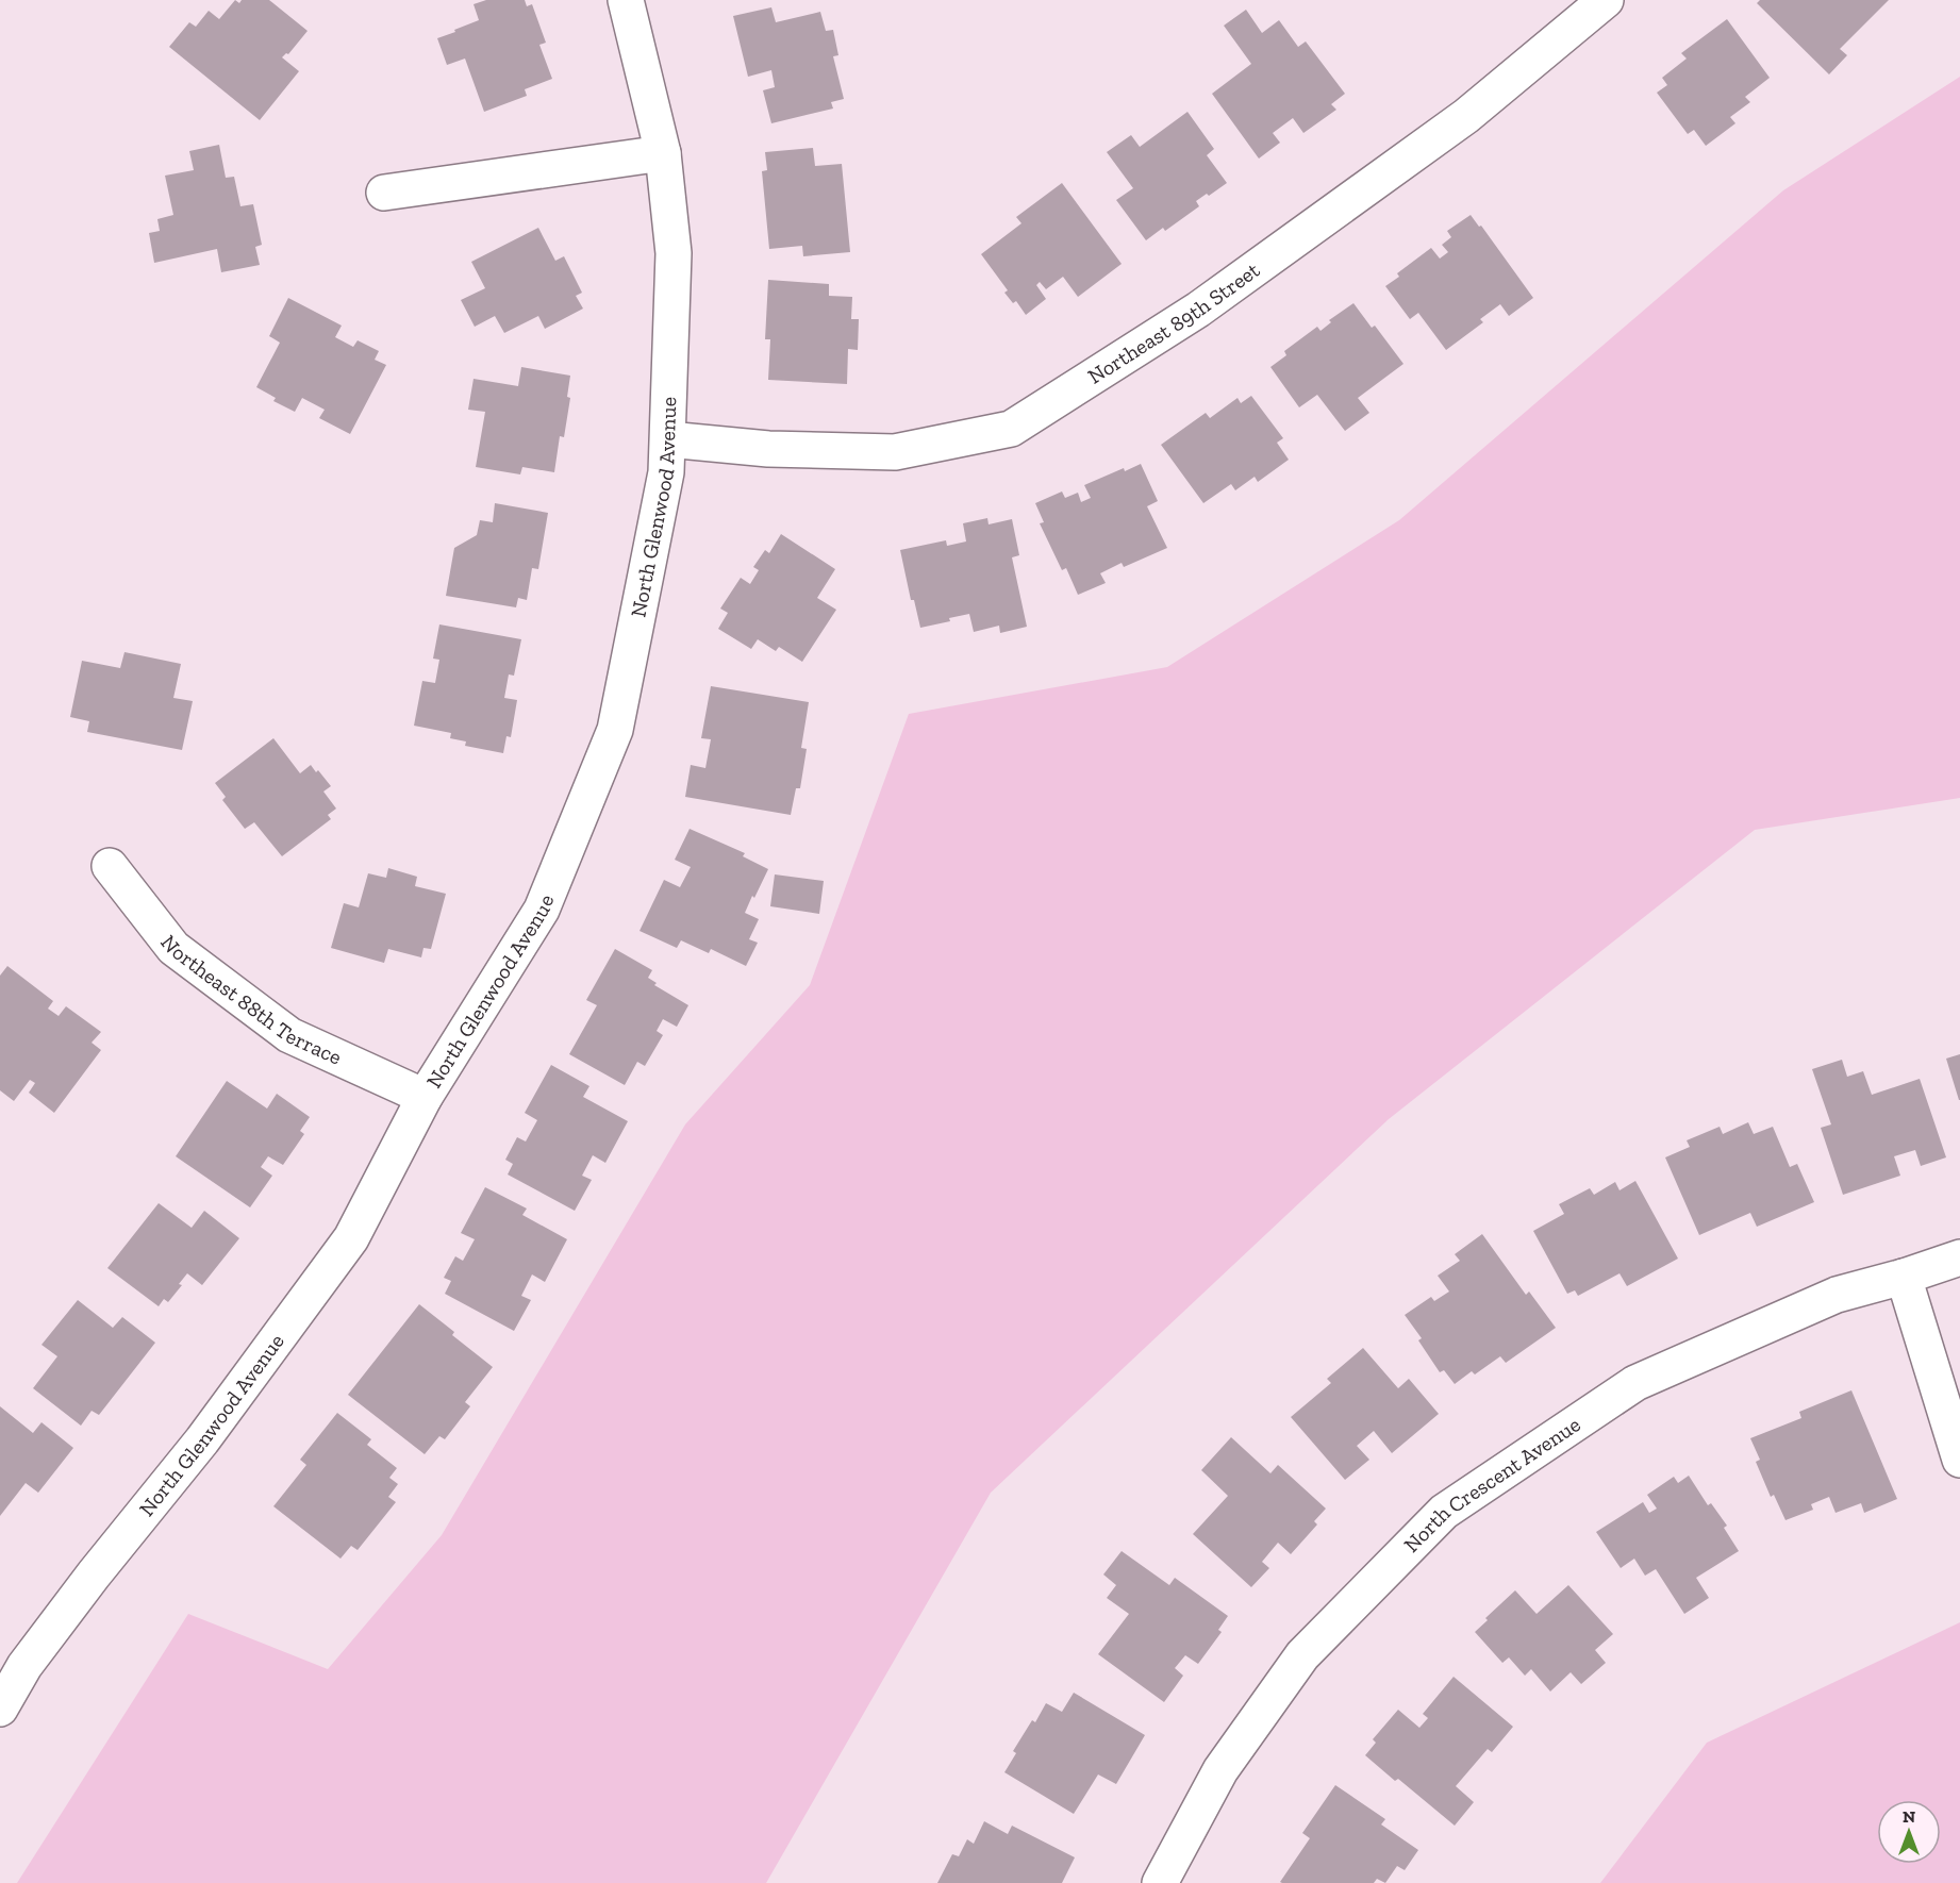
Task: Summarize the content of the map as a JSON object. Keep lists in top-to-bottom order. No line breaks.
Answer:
{"streets":{"street":["Northeast 89th Street","North Glenwood Avenue","Northeast 88th Terrace","North Crescent Avenue"]},"crossings":[["Northeast 89th Street","North Glenwood Avenue"],["North Glenwood Avenue","Northeast 88th Terrace"]],"north":"top"}
